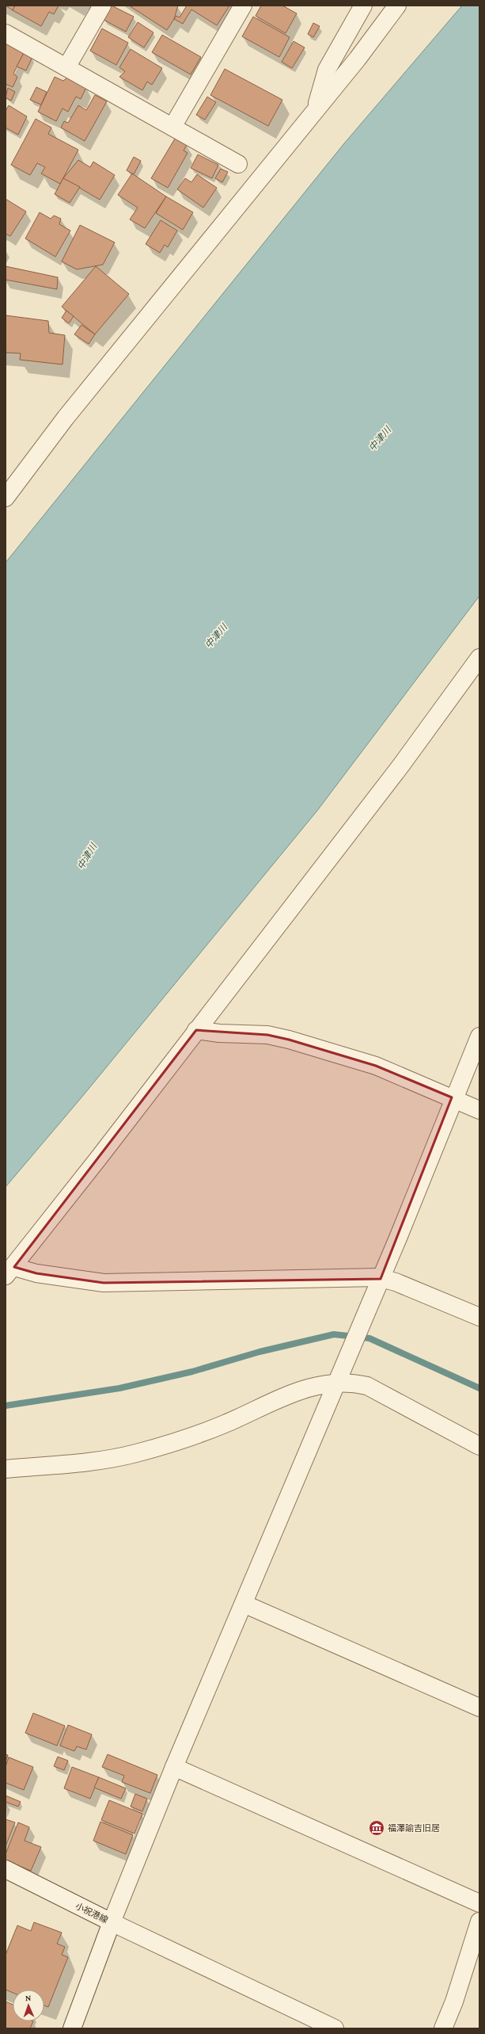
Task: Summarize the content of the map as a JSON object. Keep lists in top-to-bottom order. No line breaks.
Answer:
{"streets":{"street":["小祝港線"]},"water":["中津川"],"places":{"museum":["福澤諭吉旧居"]},"north":"top"}
